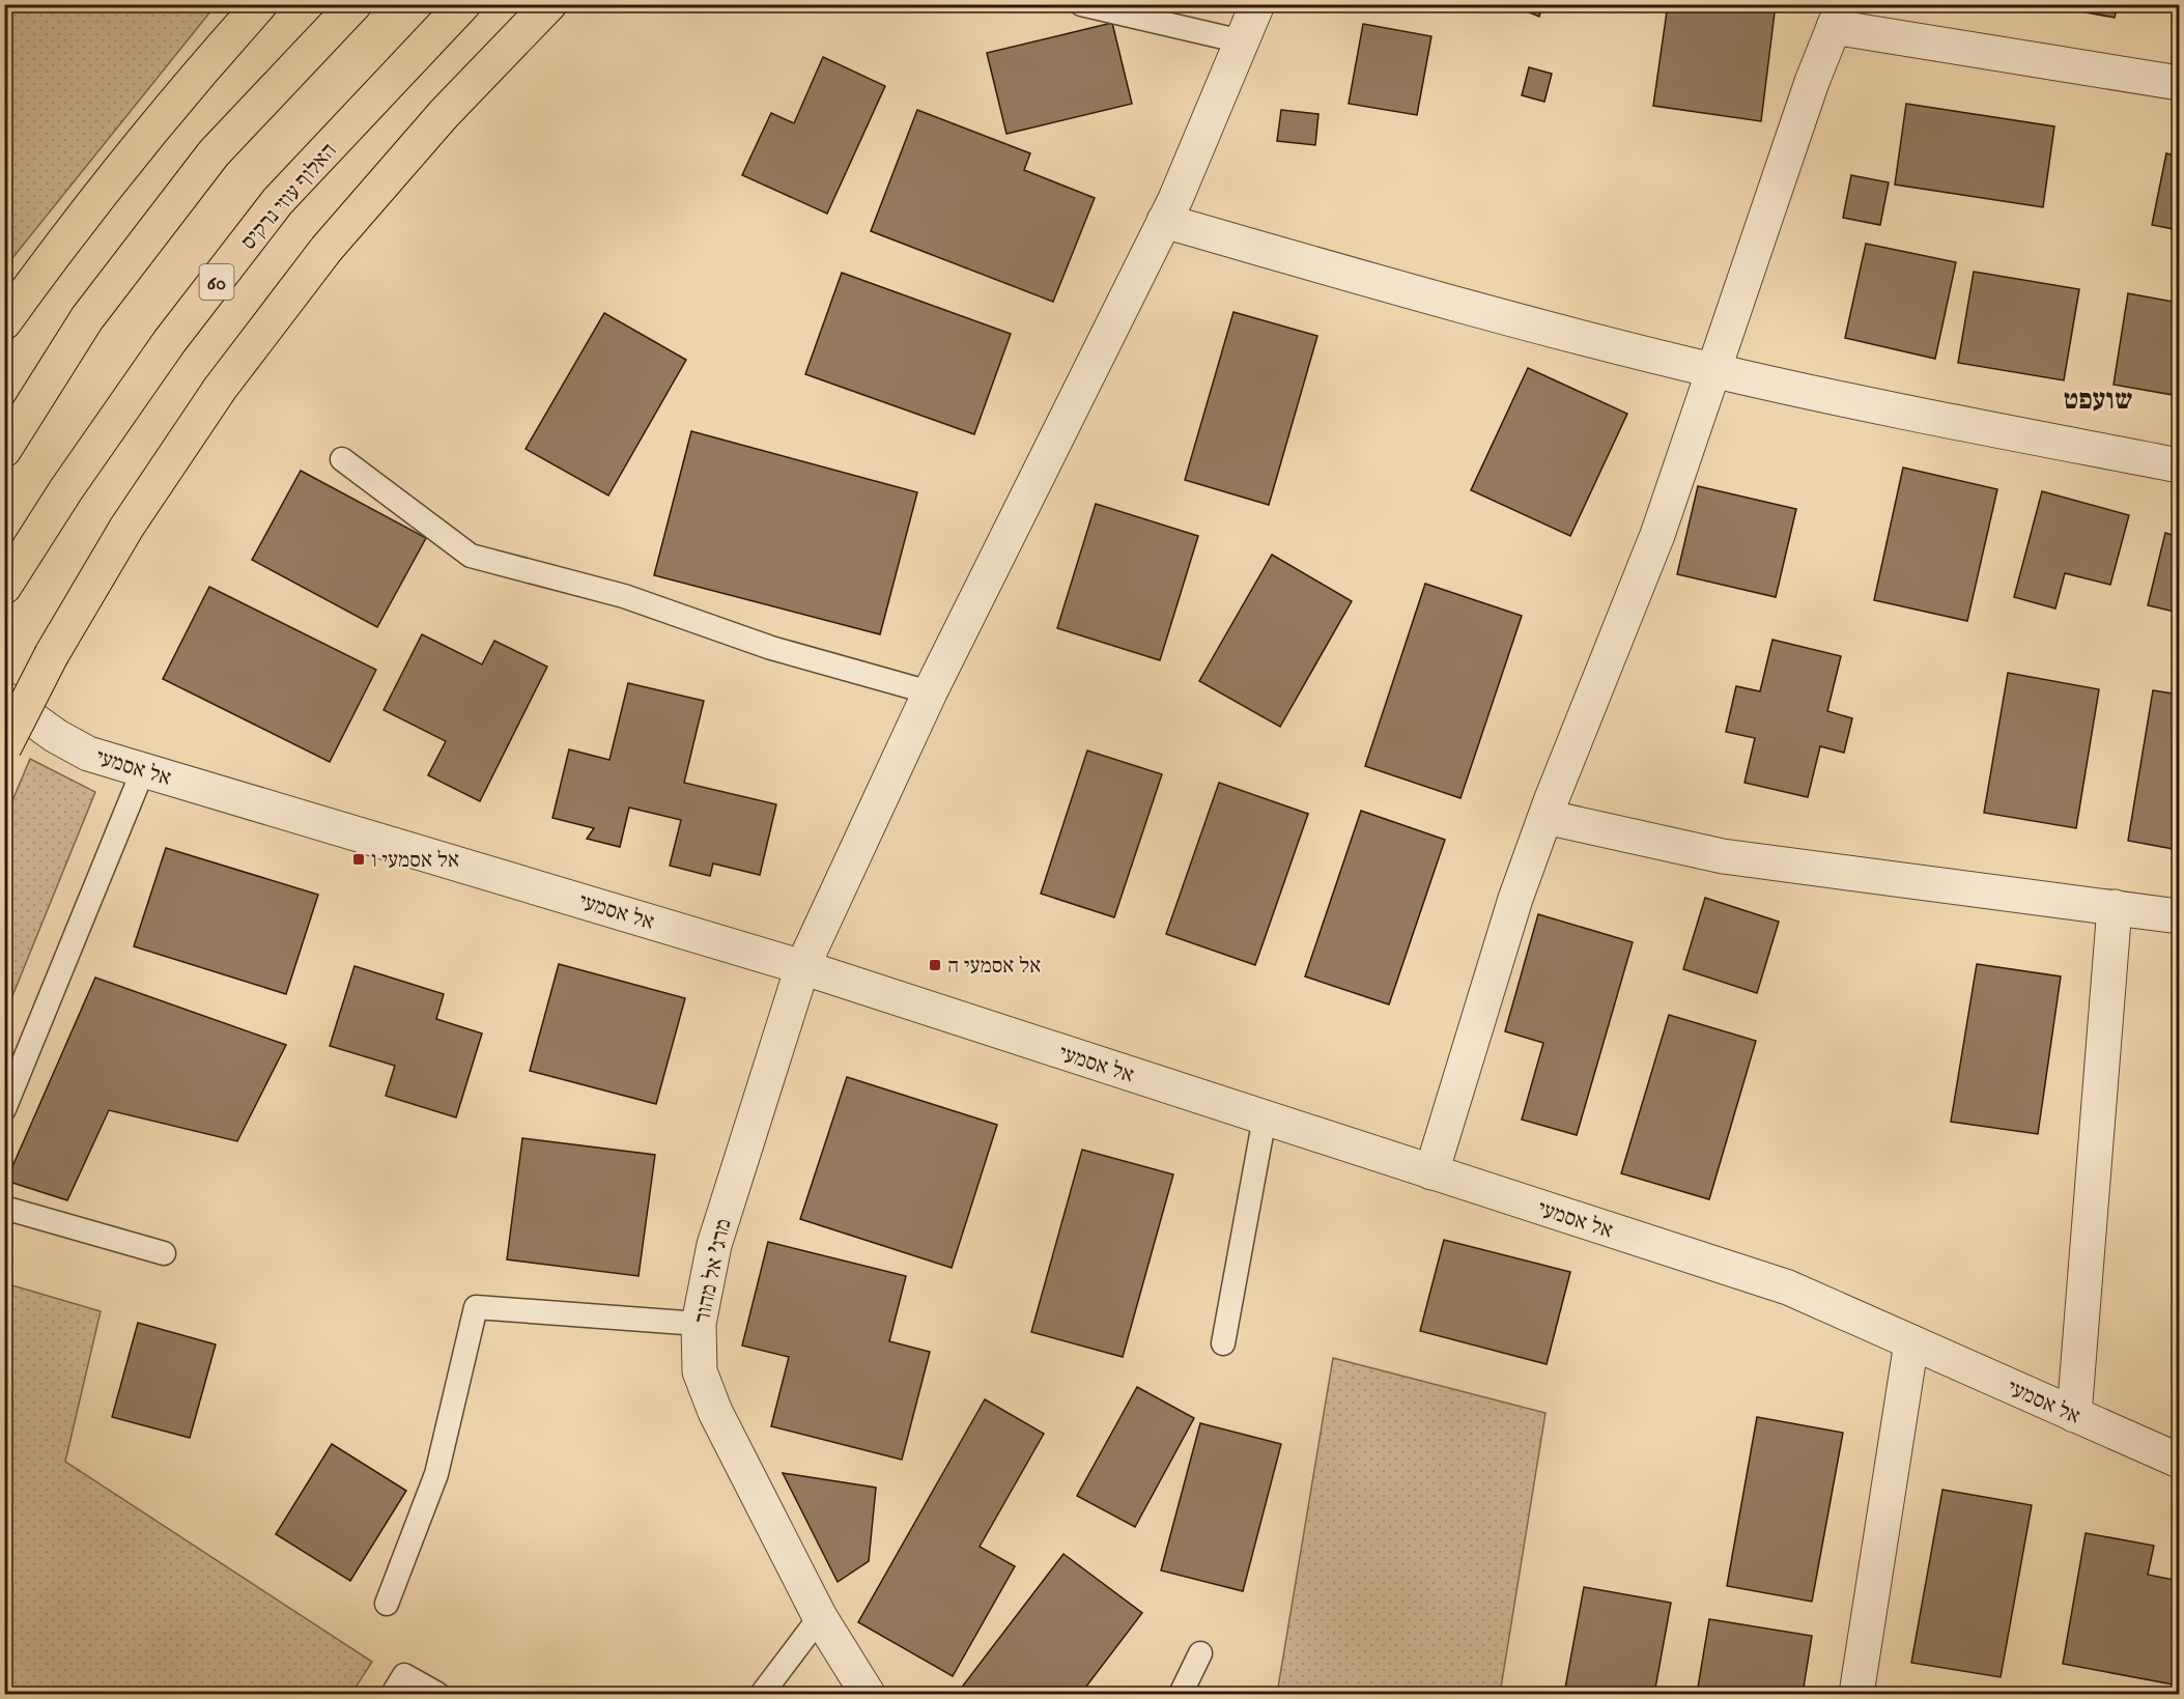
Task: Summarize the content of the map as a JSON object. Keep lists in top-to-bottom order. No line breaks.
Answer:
{"streets":{"highway":["האלוף עוזי נרקיס","60"],"street":["אל אסמעי","מרג' אל מהור"]},"crossings":[["אל אסמעי","מרג' אל מהור"]],"districts":["שועפט"],"places":{"transit":["אל אסמעי ו","אל אסמעי ה"]}}
